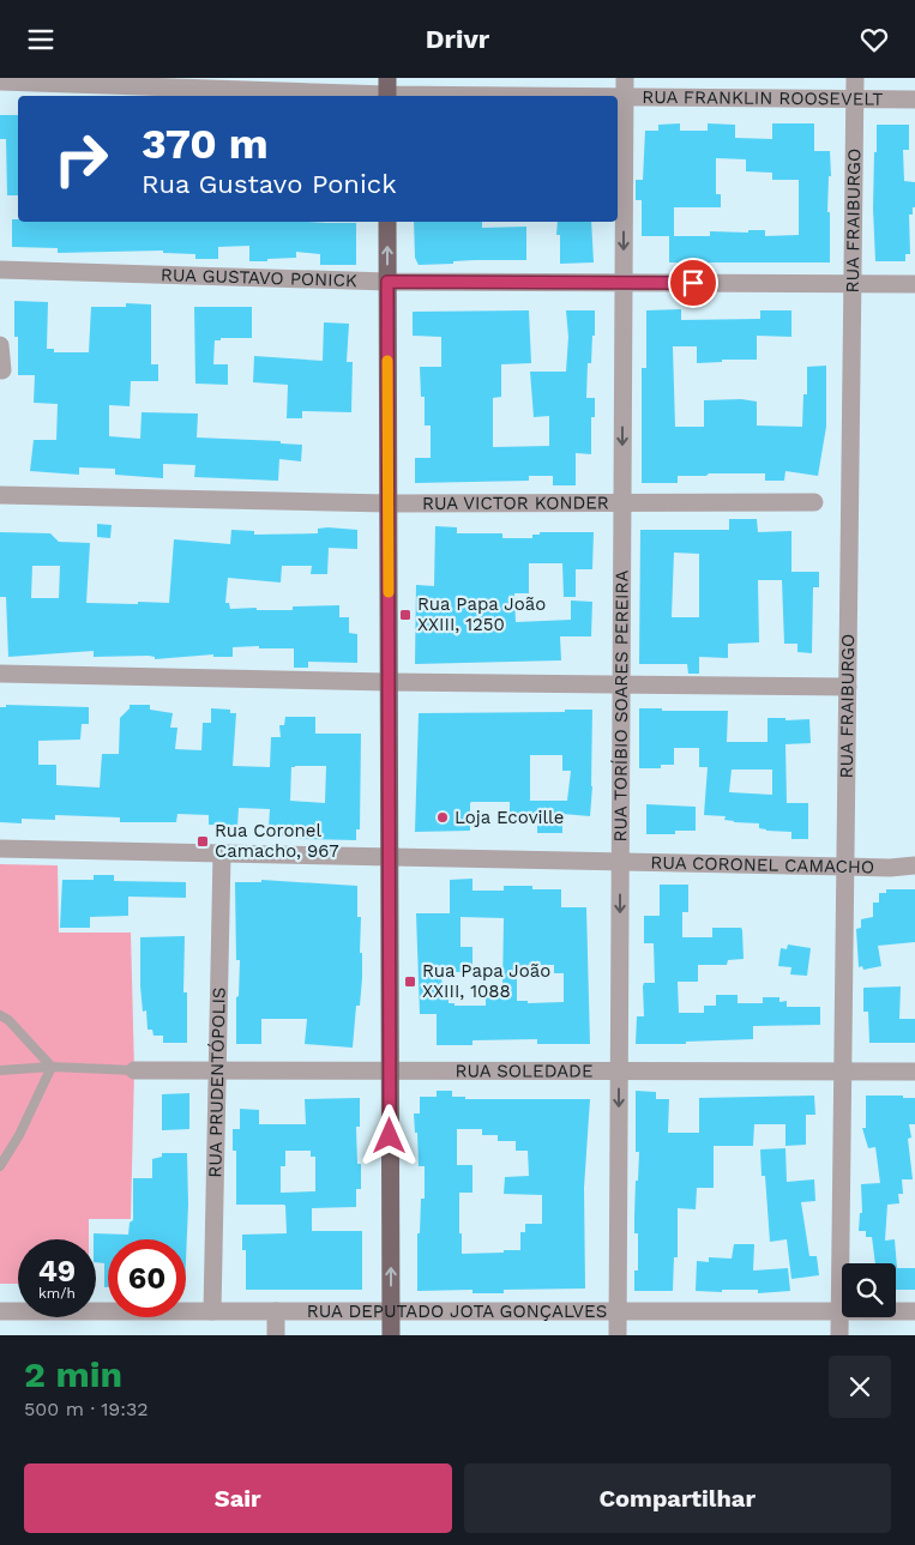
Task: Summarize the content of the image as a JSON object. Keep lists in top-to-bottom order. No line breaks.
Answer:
{"streets":{"street":["RUA FRANKLIN ROOSEVELT","RUA FRAIBURGO","RUA GUSTAVO PONICK","RUA VICTOR KONDER","RUA TORÍBIO SOARES PEREIRA","RUA CORONEL CAMACHO","RUA SOLEDADE","RUA PRUDENTÓPOLIS","RUA DEPUTADO JOTA GONÇALVES"]},"crossings":[["RUA FRANKLIN ROOSEVELT","RUA FRAIBURGO"],["RUA FRANKLIN ROOSEVELT","RUA TORÍBIO SOARES PEREIRA"],["RUA FRAIBURGO","RUA GUSTAVO PONICK"],["RUA FRAIBURGO","RUA CORONEL CAMACHO"],["RUA FRAIBURGO","RUA SOLEDADE"],["RUA FRAIBURGO","RUA DEPUTADO JOTA GONÇALVES"],["RUA GUSTAVO PONICK","RUA TORÍBIO SOARES PEREIRA"],["RUA VICTOR KONDER","RUA TORÍBIO SOARES PEREIRA"],["RUA TORÍBIO SOARES PEREIRA","RUA CORONEL CAMACHO"],["RUA TORÍBIO SOARES PEREIRA","RUA SOLEDADE"],["RUA TORÍBIO SOARES PEREIRA","RUA DEPUTADO JOTA GONÇALVES"],["RUA CORONEL CAMACHO","RUA PRUDENTÓPOLIS"],["RUA SOLEDADE","RUA PRUDENTÓPOLIS"],["RUA PRUDENTÓPOLIS","RUA DEPUTADO JOTA GONÇALVES"]],"one_way":["RUA TORÍBIO SOARES PEREIRA"],"places":{"transit":["Rua Papa João XXIII, 1250","Rua Coronel Camacho, 967","Rua Papa João XXIII, 1088"],"other":["Loja Ecoville"]},"page":{"header":"Drivr","turn":["370 m","Rua Gustavo Ponick"],"speed":"49 km/h","limit":"60","heading":["2 min","500 m · 19:32"],"buttons":["Sair","Compartilhar"]}}
